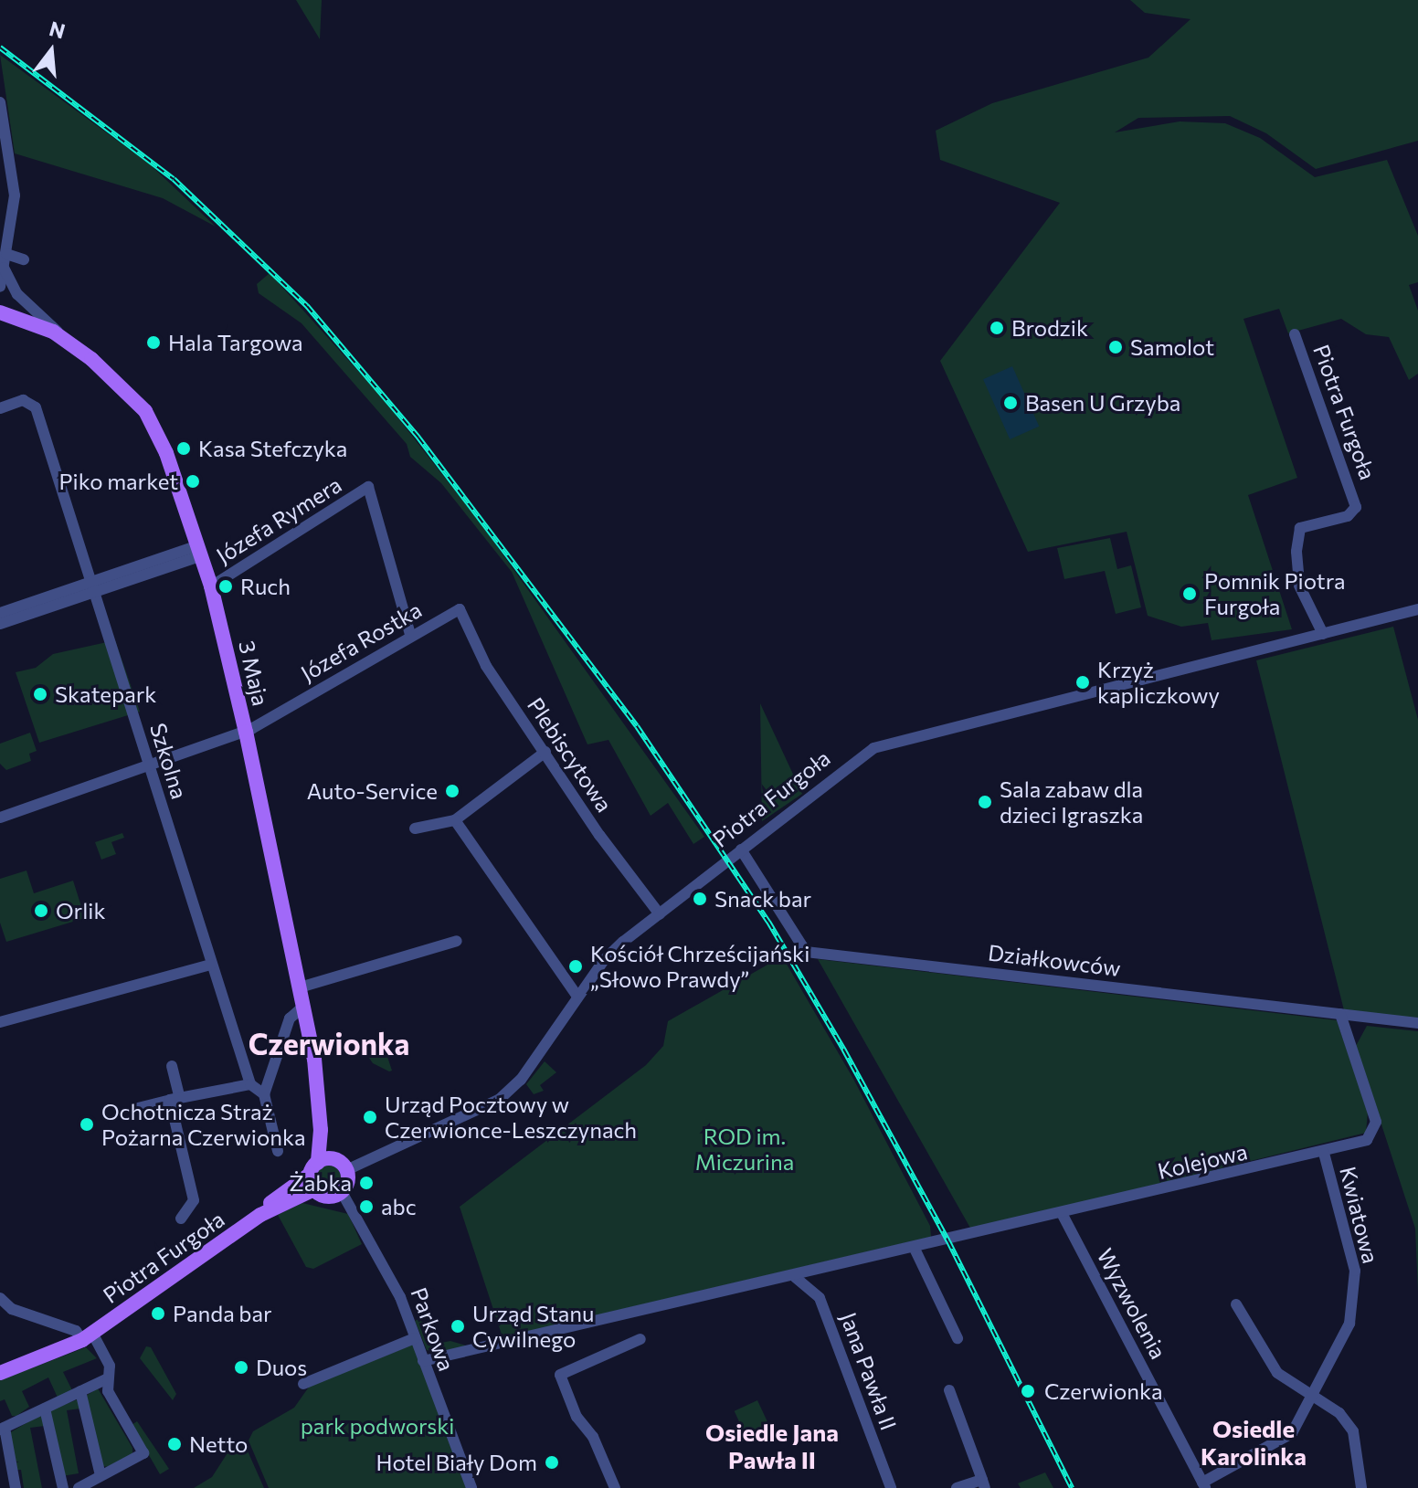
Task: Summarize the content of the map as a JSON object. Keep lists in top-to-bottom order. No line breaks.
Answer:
{"streets":{"main road":["Piotra Furgoła","3 Maja"],"street":["Józefa Rymera","Józefa Rostka","Plebiscytowa","Szkolna","Działkowców","Kolejowa","Kwiatowa","Wyzwolenia","Parkowa","Jana Pawła II"]},"crossings":[["Piotra Furgoła","3 Maja"],["Piotra Furgoła","Plebiscytowa"],["Piotra Furgoła","Działkowców"],["Józefa Rymera","Józefa Rostka"],["Józefa Rymera","3 Maja"],["Józefa Rostka","3 Maja"],["Józefa Rostka","Plebiscytowa"],["Józefa Rostka","Szkolna"],["Działkowców","Kolejowa"],["Kolejowa","Kwiatowa"],["Kolejowa","Wyzwolenia"],["Kolejowa","Parkowa"],["Kolejowa","Jana Pawła II"],["Kwiatowa","Wyzwolenia"]],"districts":["Czerwionka","Osiedle Karolinka","Osiedle Jana Pawła II"],"parks":["ROD im. Miczurina","park podworski"],"places":["Brodzik","Hala Targowa","Samolot","Basen U Grzyba","Kasa Stefczyka","Piko market","Ruch","Pomnik Piotra Furgoła","Krzyż kapliczkowy","Skatepark","Auto-Service","Sala zabaw dla dzieci Igraszka","Snack bar","Orlik","Kościół Chrześcijański „Słowo Prawdy”","Urząd Pocztowy w Czerwionce-Leszczynach","Ochotnicza Straż Pożarna Czerwionka","Żabka","abc","Panda bar","Urząd Stanu Cywilnego","Duos","Czerwionka","Netto","Hotel Biały Dom"],"north":"top"}
